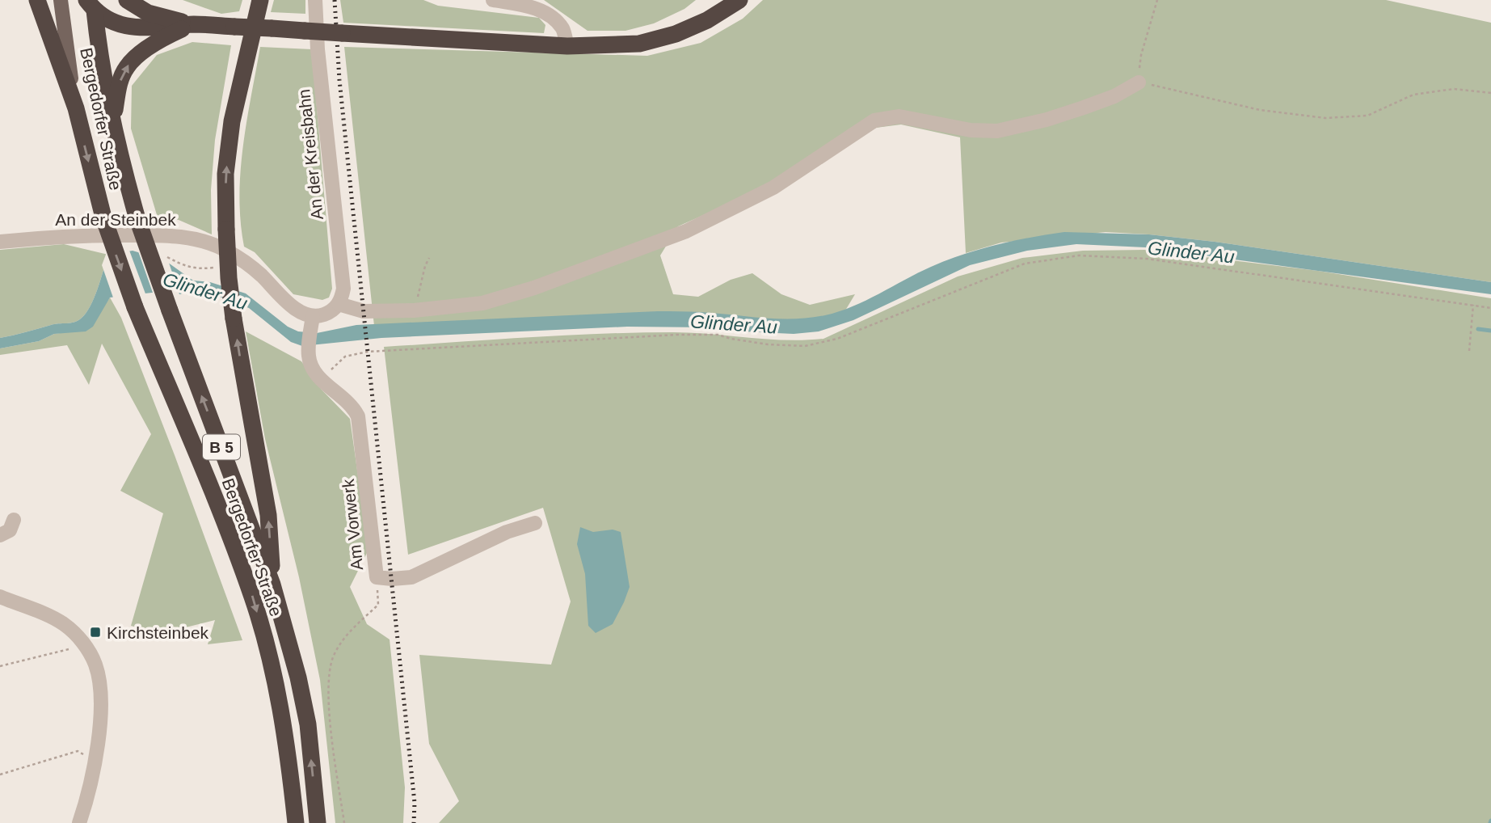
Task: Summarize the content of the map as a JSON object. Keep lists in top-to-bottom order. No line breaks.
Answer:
{"streets":{"highway":["Bergedorfer Straße","B 5"],"street":["An der Kreisbahn","An der Steinbek","Am Vorwerk"]},"crossings":[["An der Steinbek","Am Vorwerk"]],"water":["Glinder Au"],"places":{"transit":["Kirchsteinbek"]}}
